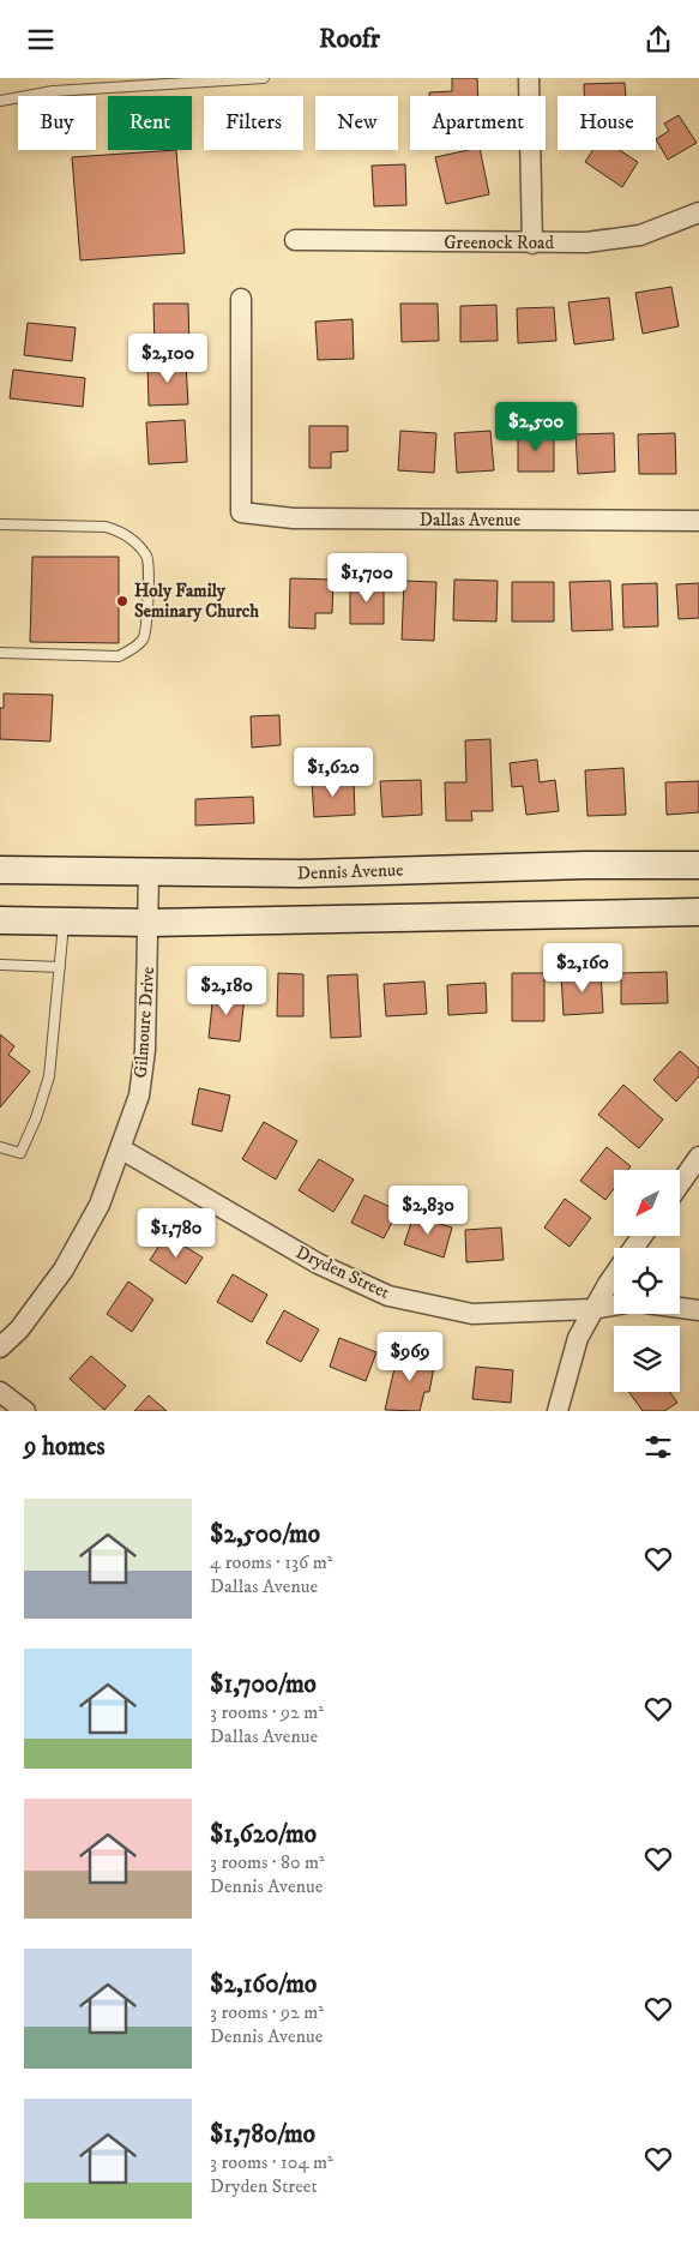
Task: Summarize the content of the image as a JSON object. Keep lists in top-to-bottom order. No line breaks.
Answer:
{"streets":{"street":["Greenock Road","Dallas Avenue","Dennis Avenue","Gilmoure Drive","Dryden Street"]},"crossings":[["Dennis Avenue","Gilmoure Drive"],["Gilmoure Drive","Dryden Street"]],"places":["Holy Family Seminary Church"],"north":"bottom left","page":{"header":"Roofr","chip":["Buy","Rent","Filters","New","Apartment","House"],"price":["$2,100","$2,500","$1,700","$1,620","$2,160","$2,180","$2,830","$1,780","$969"],"heading":"9 homes","list":[{"name":"$2,500/mo","note":"4 rooms · 136 m² · Dallas Avenue"},{"name":"$1,700/mo","note":"3 rooms · 92 m² · Dallas Avenue"},{"name":"$1,620/mo","note":"3 rooms · 80 m² · Dennis Avenue"},{"name":"$2,160/mo","note":"3 rooms · 92 m² · Dennis Avenue"},{"name":"$1,780/mo","note":"3 rooms · 104 m² · Dryden Street"}]}}
